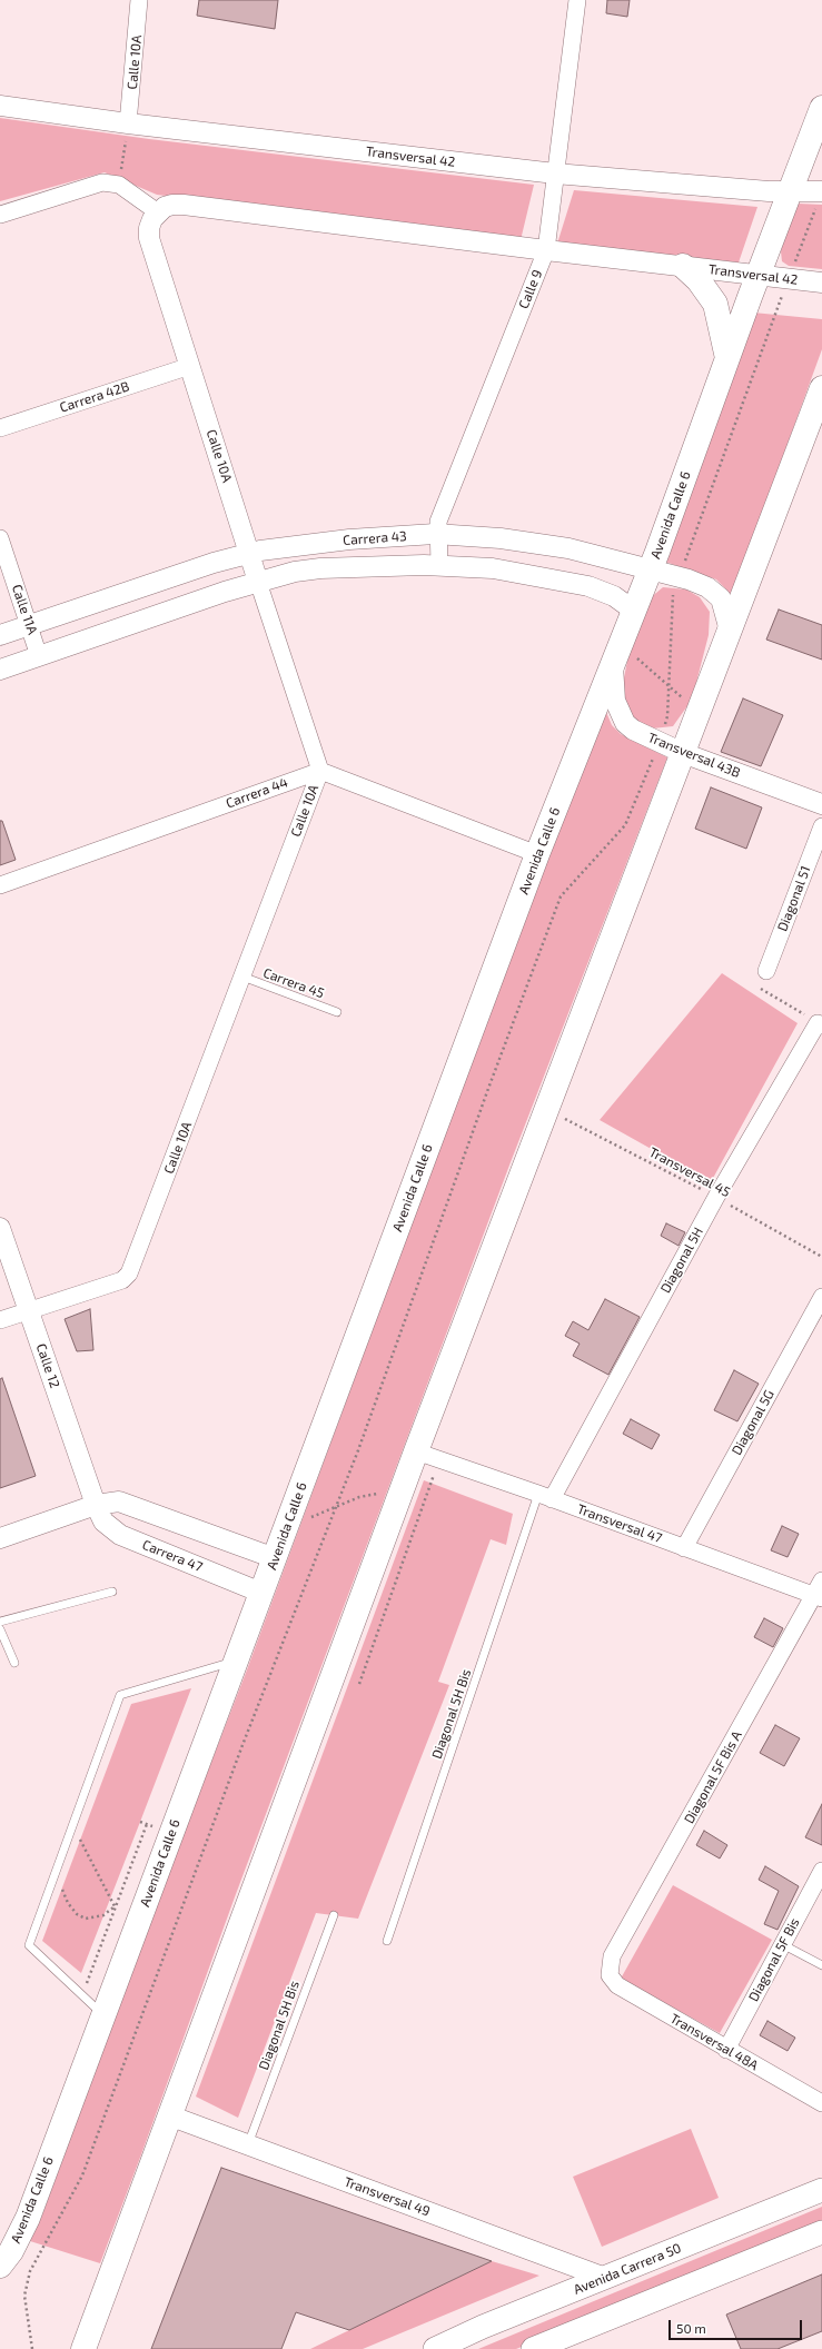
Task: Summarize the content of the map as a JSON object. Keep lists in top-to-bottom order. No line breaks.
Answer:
{"streets":{"main road":["Avenida Calle 6","Avenida Carrera 50"],"street":["Calle 10A","Transversal 42","Calle 9","Carrera 42B","Carrera 43","Calle 11A","Transversal 43B","Carrera 44","Diagonal 51","Diagonal 5H","Calle 12","Diagonal 5G","Transversal 47","Carrera 47","Diagonal 5F Bis A","Diagonal 5F Bis","Transversal 48A","Transversal 49"],"lane":["Carrera 45","Diagonal 5H Bis"],"path":["Transversal 45"]},"crossings":[["Calle 10A","Transversal 42"],["Calle 10A","Carrera 42B"],["Calle 10A","Carrera 43"],["Calle 10A","Carrera 44"],["Calle 10A","Carrera 45"],["Calle 10A","Calle 12"],["Transversal 42","Calle 9"],["Transversal 42","Avenida Calle 6"],["Calle 9","Carrera 43"],["Avenida Calle 6","Carrera 43"],["Avenida Calle 6","Transversal 43B"],["Avenida Calle 6","Carrera 47"],["Carrera 43","Calle 11A"],["Transversal 45","Diagonal 5H"],["Diagonal 5H","Transversal 47"],["Diagonal 5H","Diagonal 5H Bis"],["Calle 12","Carrera 47"],["Diagonal 5G","Transversal 47"],["Transversal 47","Diagonal 5H Bis"],["Transversal 47","Diagonal 5F Bis A"],["Diagonal 5H Bis","Transversal 49"],["Diagonal 5F Bis A","Transversal 48A"],["Diagonal 5F Bis","Transversal 48A"],["Transversal 49","Avenida Carrera 50"]],"scale_bar":"50 m"}
